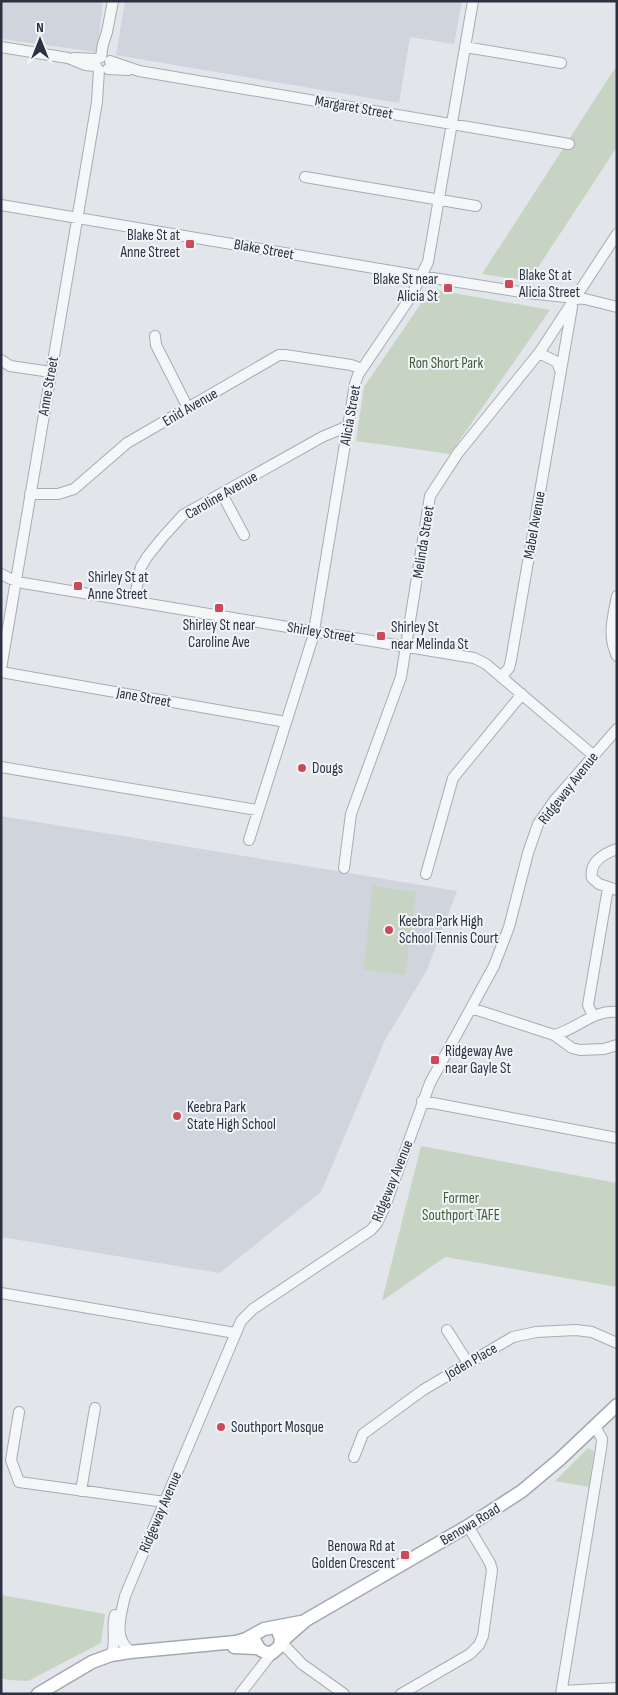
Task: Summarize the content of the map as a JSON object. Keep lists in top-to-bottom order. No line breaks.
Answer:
{"streets":{"main road":["Benowa Road"],"street":["Margaret Street","Blake Street","Anne Street","Enid Avenue","Alicia Street","Caroline Avenue","Mabel Avenue","Melinda Street","Shirley Street","Jane Street","Ridgeway Avenue","Joden Place"]},"crossings":[["Margaret Street","Anne Street"],["Margaret Street","Alicia Street"],["Blake Street","Anne Street"],["Blake Street","Alicia Street"],["Blake Street","Mabel Avenue"],["Blake Street","Melinda Street"],["Anne Street","Enid Avenue"],["Anne Street","Shirley Street"],["Anne Street","Jane Street"],["Enid Avenue","Alicia Street"],["Alicia Street","Caroline Avenue"],["Alicia Street","Shirley Street"],["Alicia Street","Jane Street"],["Caroline Avenue","Shirley Street"],["Mabel Avenue","Melinda Street"],["Mabel Avenue","Shirley Street"],["Melinda Street","Shirley Street"],["Shirley Street","Ridgeway Avenue"]],"parks":["Ron Short Park","Former Southport TAFE"],"places":{"transit":["Blake St at Anne Street","Blake St at Alicia Street","Blake St near Alicia St","Shirley St at Anne Street","Shirley St near Caroline Ave","Shirley St near Melinda St","Ridgeway Ave near Gayle St","Benowa Rd at Golden Crescent"],"other":["Dougs","Keebra Park High School Tennis Court","Keebra Park State High School","Southport Mosque"]},"north":"top"}
